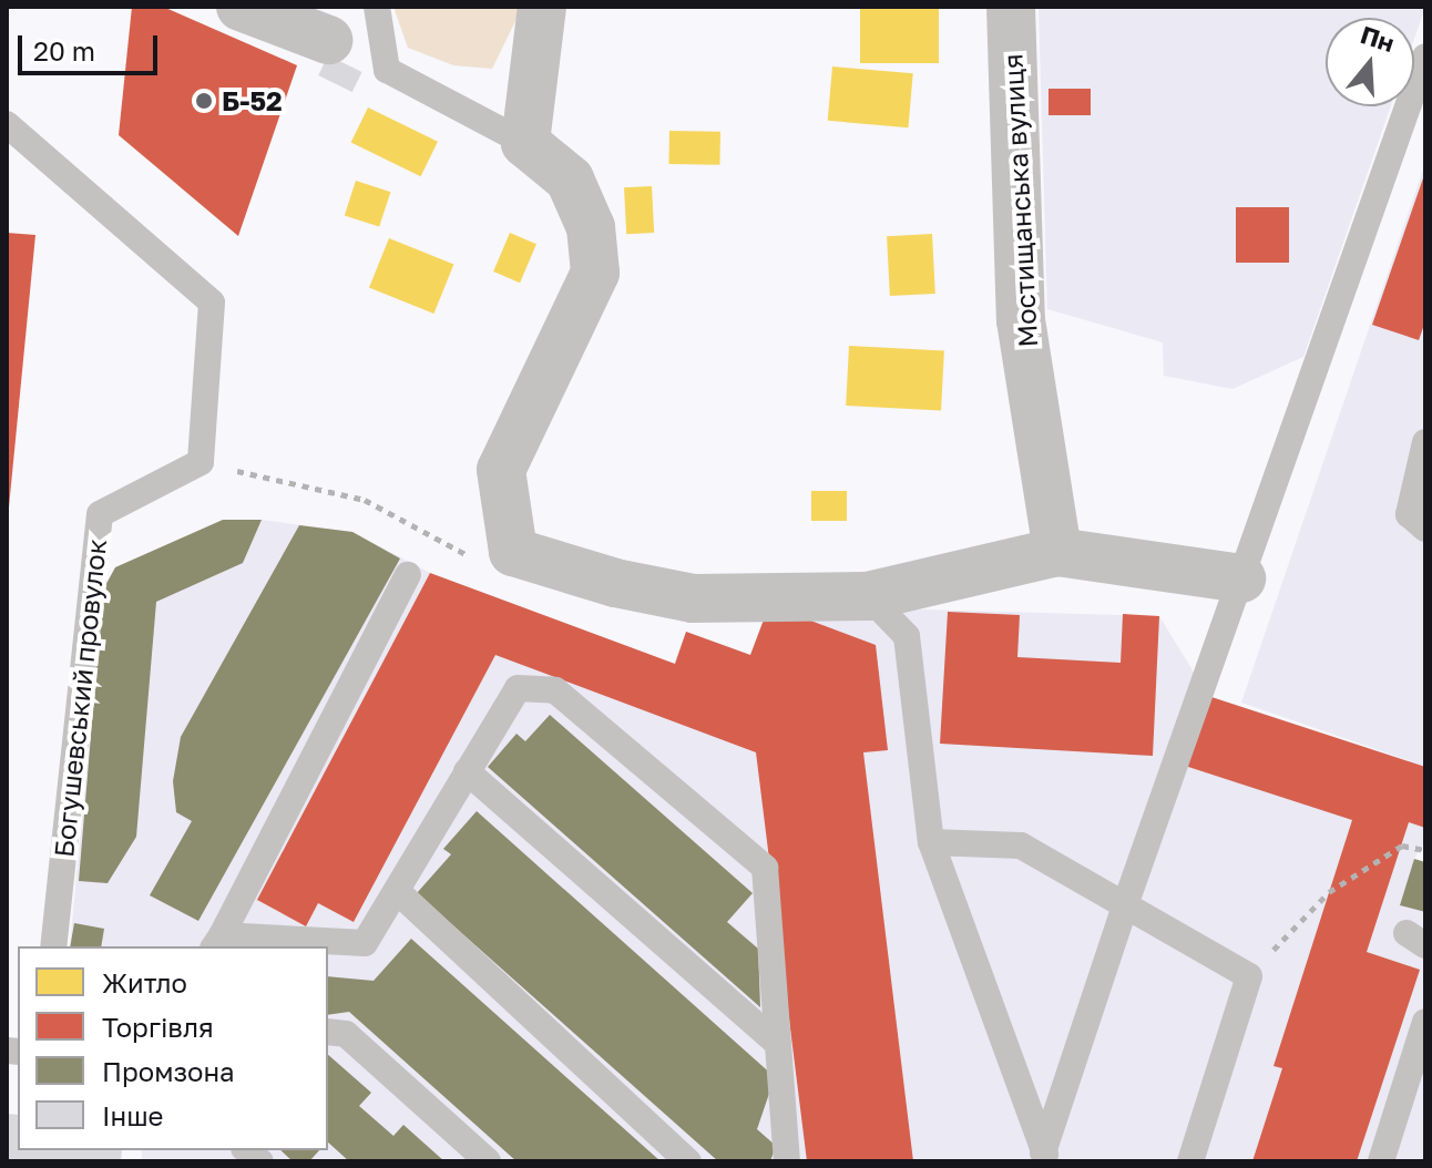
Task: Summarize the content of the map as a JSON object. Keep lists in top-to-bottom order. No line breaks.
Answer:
{"streets":{"street":["Мостищанська вулиця"],"lane":["Богушевський провулок"]},"places":["Б-52"],"legend":["Житло","Торгівля","Промзона","Інше"],"scale_bar":"20 m","north":"top"}
